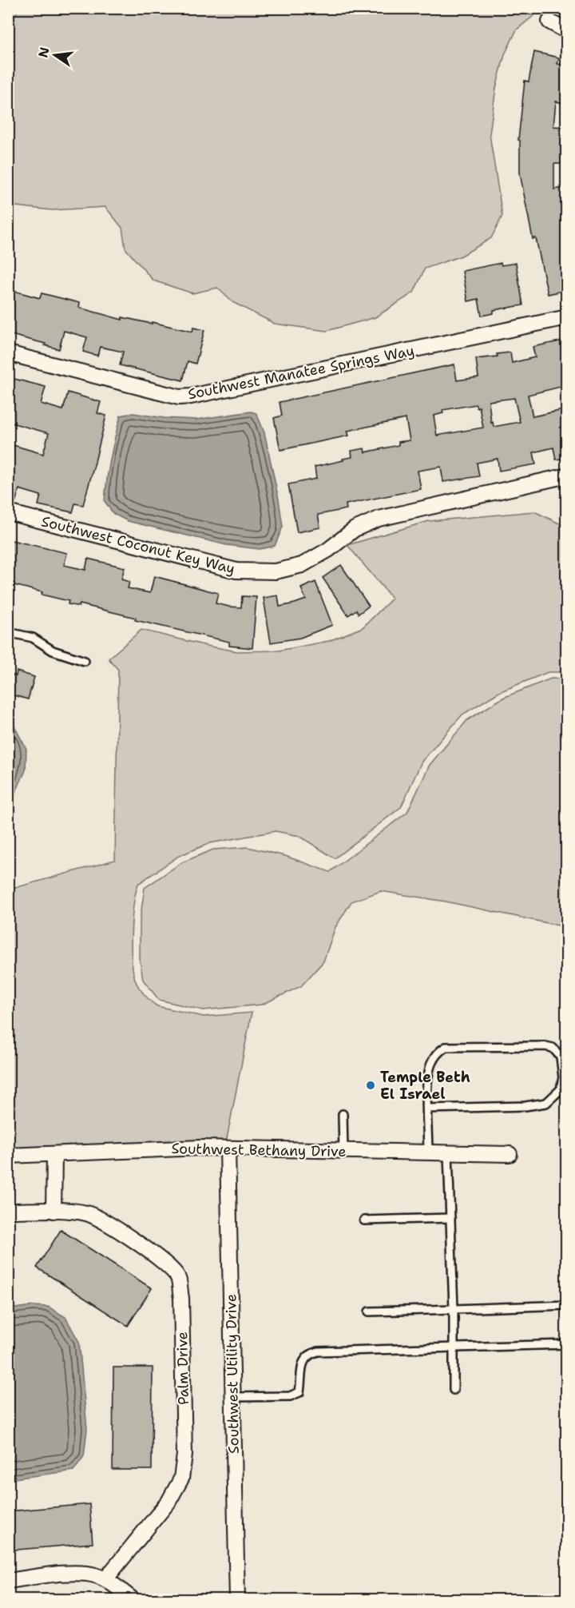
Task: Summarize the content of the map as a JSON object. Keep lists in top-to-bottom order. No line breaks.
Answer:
{"streets":{"street":["Southwest Manatee Springs Way","Southwest Coconut Key Way","Southwest Bethany Drive","Palm Drive","Southwest Utility Drive"]},"crossings":[["Southwest Bethany Drive","Southwest Utility Drive"]],"places":["Temple Beth El Israel"],"north":"left"}
